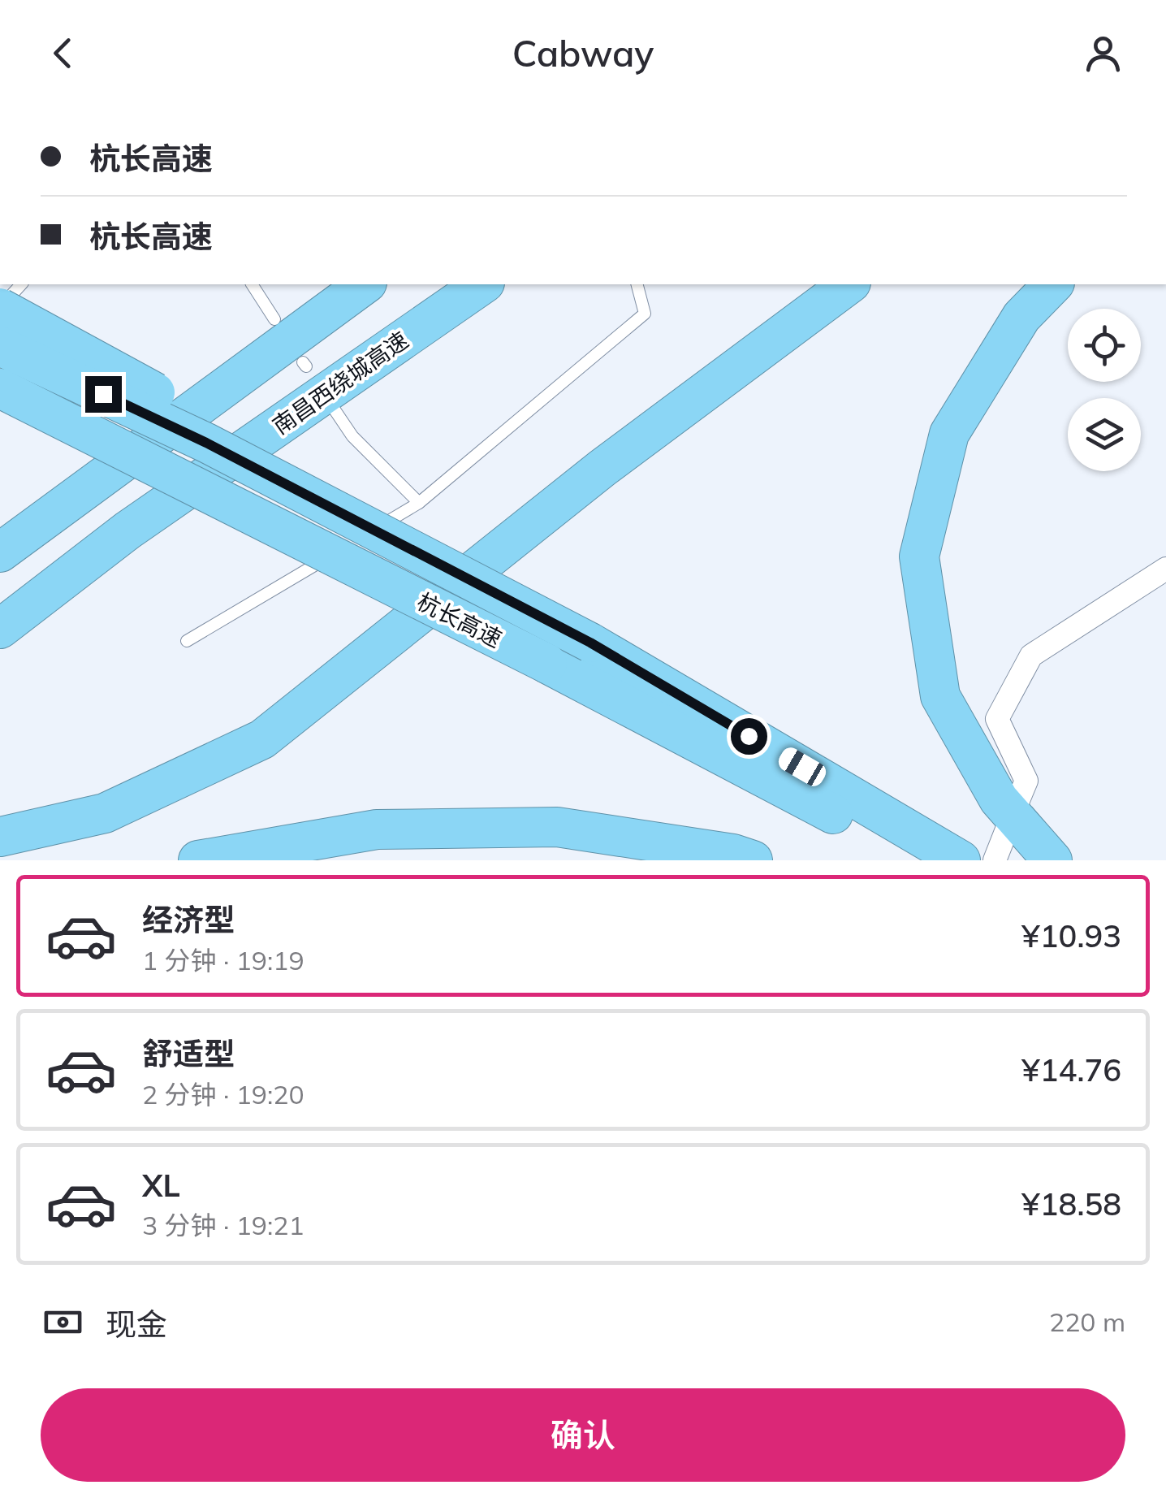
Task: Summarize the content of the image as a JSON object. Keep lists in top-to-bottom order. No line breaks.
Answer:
{"streets":{"highway":["南昌西绕城高速","杭长高速"]},"page":{"header":"Cabway","banner":["杭长高速","杭长高速"],"list":[{"name":"经济型","note":"1 分钟 · 19:19","value":"¥10.93"},{"name":"舒适型","note":"2 分钟 · 19:20","value":"¥14.76"},{"name":"XL","note":"3 分钟 · 19:21","value":"¥18.58"}],"pay":["现金","220 m"],"buttons":"确认"}}
